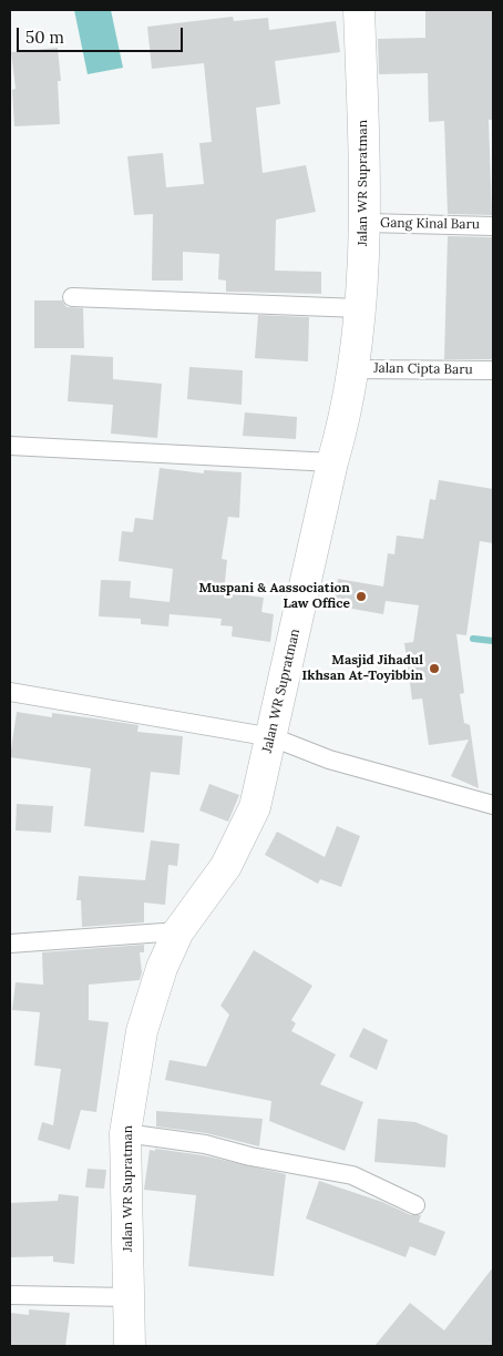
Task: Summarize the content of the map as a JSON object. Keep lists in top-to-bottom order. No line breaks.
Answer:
{"streets":{"highway":["Jalan WR Supratman"],"street":["Gang Kinal Baru","Jalan Cipta Baru"]},"crossings":[["Jalan WR Supratman","Gang Kinal Baru"],["Jalan WR Supratman","Jalan Cipta Baru"]],"places":["Muspani & Aassociation Law Office","Masjid Jihadul Ikhsan At-Toyibbin"],"scale_bar":"50 m"}
